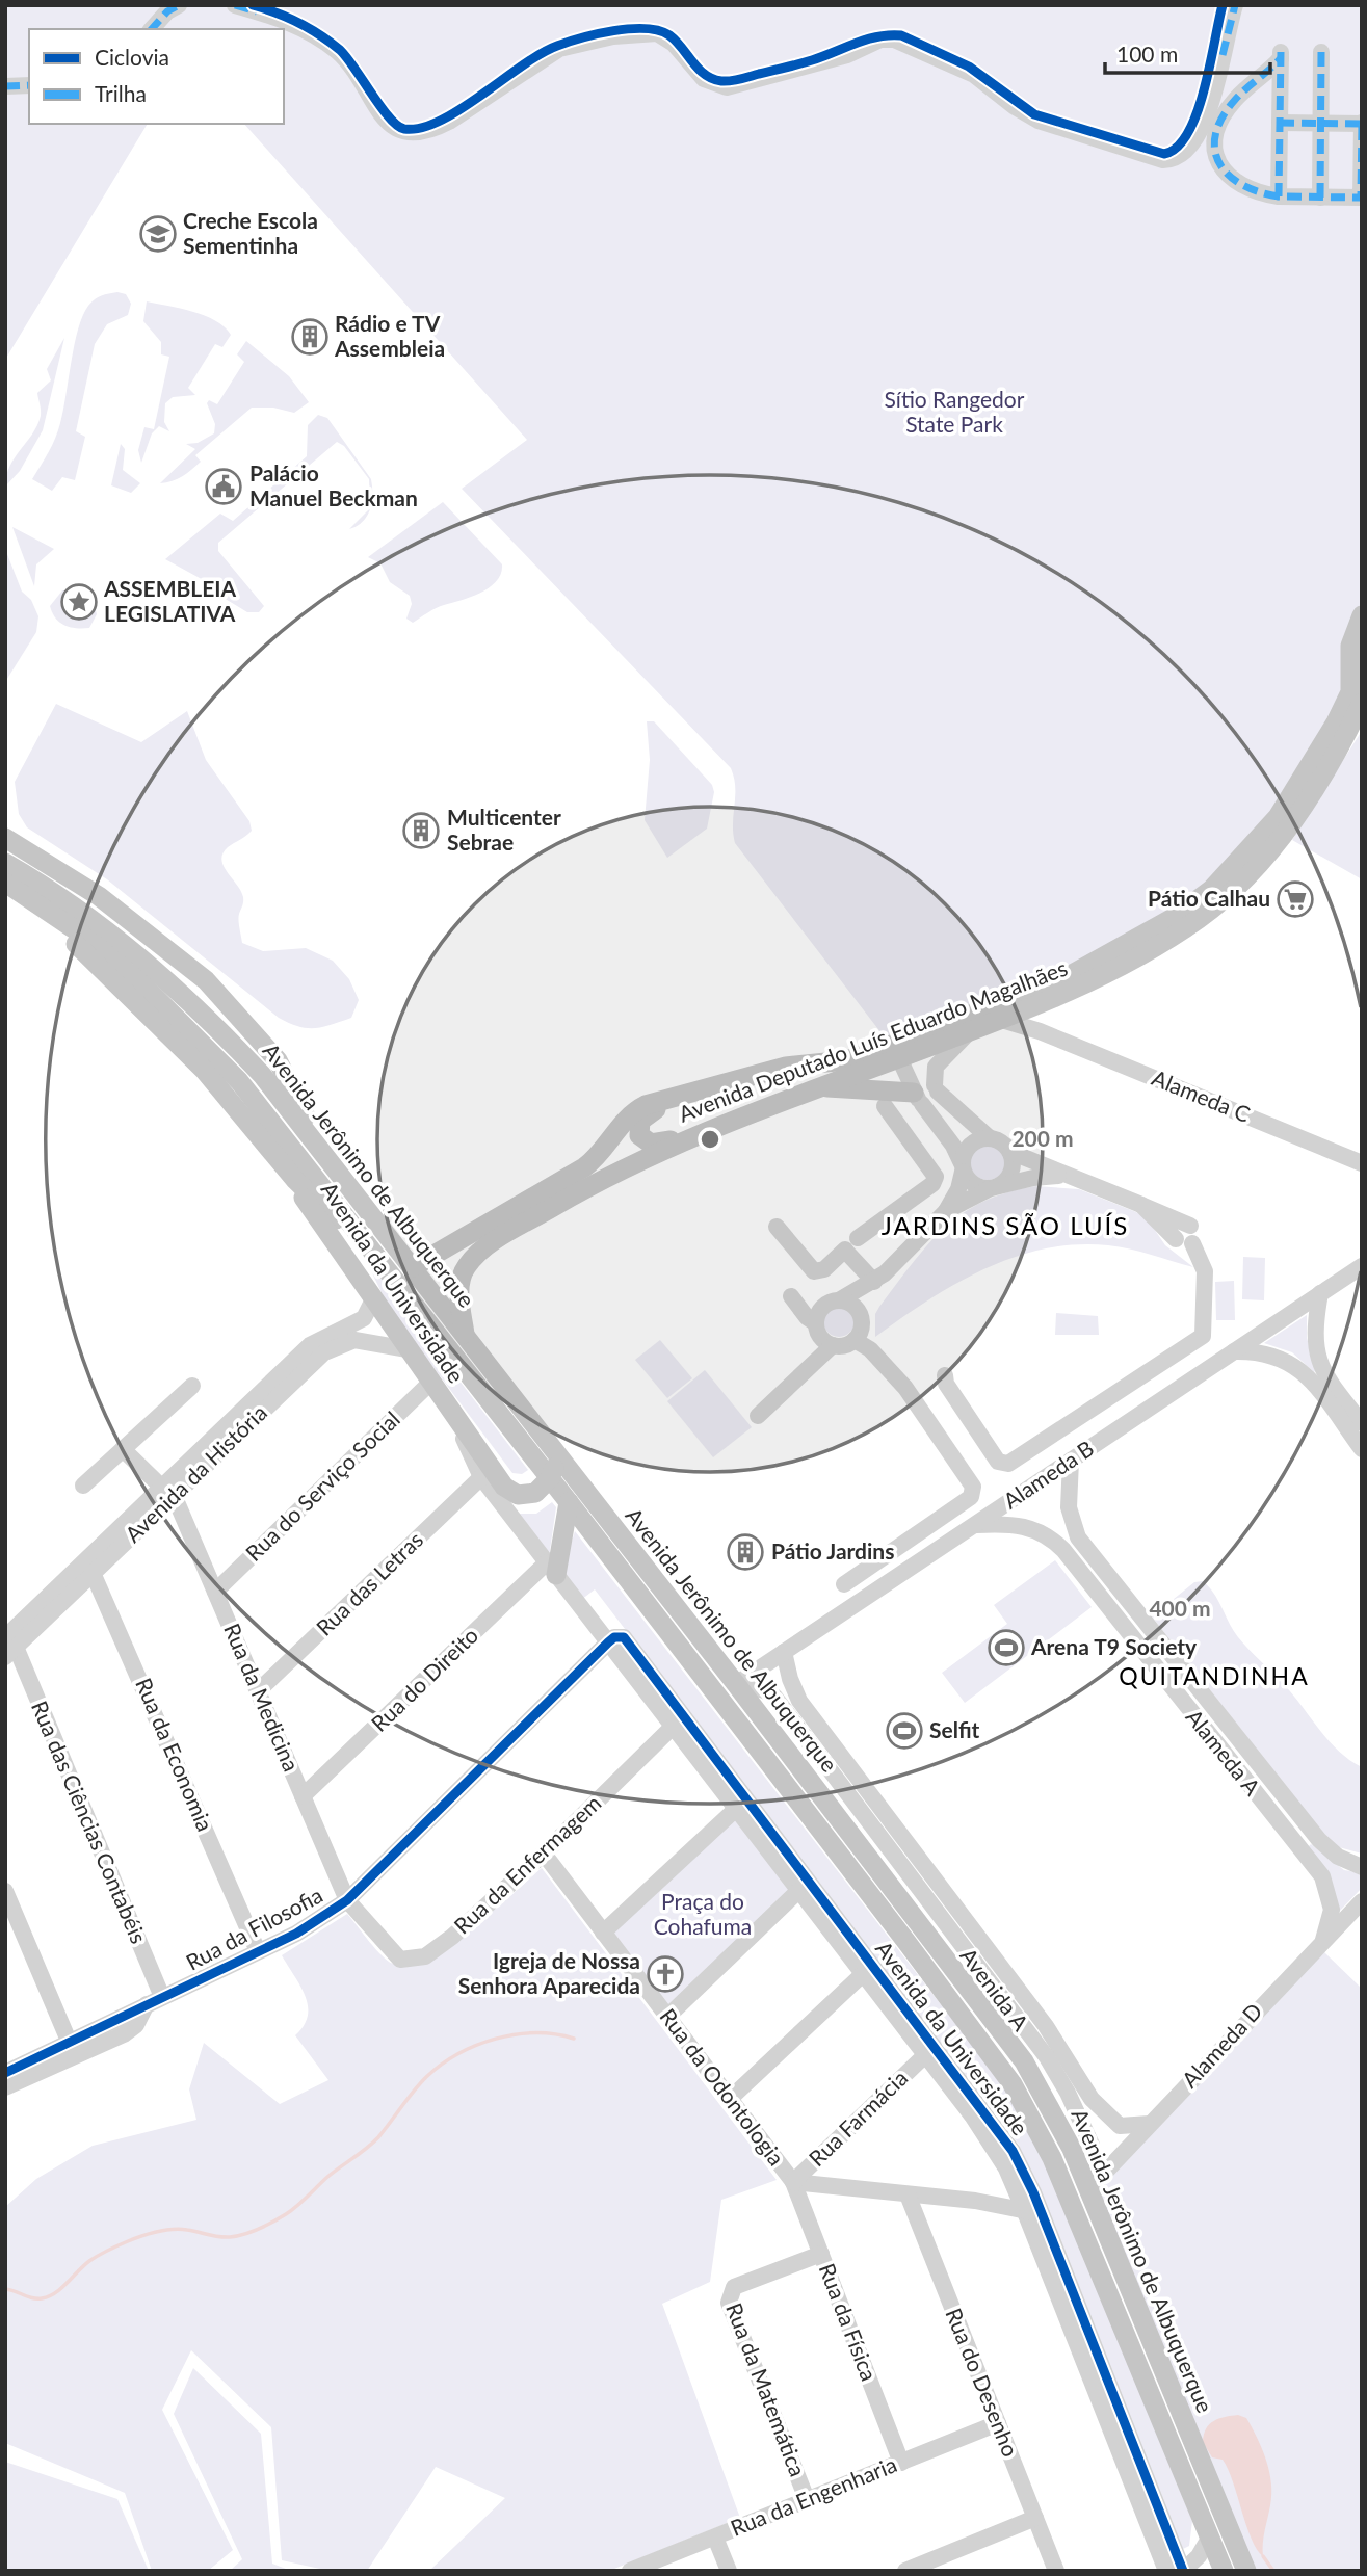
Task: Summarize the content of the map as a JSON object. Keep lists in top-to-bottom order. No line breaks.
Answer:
{"streets":{"main road":["Avenida Deputado Luís Eduardo Magalhães","Avenida Jerônimo de Albuquerque","Avenida da Universidade"],"street":["Alameda C","Avenida da História","Alameda B","Rua do Serviço Social","Rua das Letras","Rua do Direito","Rua da Medicina","Alameda A","Rua da Economia","Rua das Ciências Contabéis","Rua da Enfermagem","Rua da Filosofia","Avenida A","Alameda D","Rua da Odontologia","Rua Farmácia","Rua da Física","Rua do Desenho","Rua da Matemática","Rua da Engenharia"]},"crossings":[["Avenida Deputado Luís Eduardo Magalhães","Alameda C"],["Avenida Deputado Luís Eduardo Magalhães","Avenida Jerônimo de Albuquerque"],["Avenida Jerônimo de Albuquerque","Avenida da Universidade"],["Avenida Jerônimo de Albuquerque","Alameda B"],["Avenida Jerônimo de Albuquerque","Avenida A"],["Avenida Jerônimo de Albuquerque","Alameda D"],["Avenida da Universidade","Avenida da História"],["Avenida da Universidade","Rua do Serviço Social"],["Avenida da Universidade","Rua das Letras"],["Avenida da Universidade","Rua do Direito"],["Avenida da Universidade","Rua da Enfermagem"],["Avenida da Universidade","Rua da Filosofia"],["Avenida da Universidade","Rua Farmácia"],["Avenida da História","Rua da Medicina"],["Avenida da História","Rua da Economia"],["Avenida da História","Rua das Ciências Contabéis"],["Alameda B","Alameda A"],["Alameda B","Avenida A"],["Rua do Serviço Social","Rua da Medicina"],["Rua das Letras","Rua da Medicina"],["Rua do Direito","Rua da Medicina"],["Rua da Medicina","Rua da Enfermagem"],["Rua da Medicina","Rua da Filosofia"],["Alameda A","Alameda D"],["Rua da Economia","Rua da Filosofia"],["Rua das Ciências Contabéis","Rua da Filosofia"],["Rua da Enfermagem","Rua da Filosofia"],["Rua da Enfermagem","Rua da Odontologia"],["Avenida A","Alameda D"],["Rua da Odontologia","Rua Farmácia"],["Rua da Odontologia","Rua da Física"],["Rua Farmácia","Rua da Física"],["Rua da Física","Rua da Matemática"],["Rua da Física","Rua da Engenharia"],["Rua do Desenho","Rua da Engenharia"],["Rua da Matemática","Rua da Engenharia"]],"districts":["JARDINS SÃO LUÍS","QUITANDINHA"],"parks":["Sítio Rangedor State Park","Praça do Cohafuma"],"places":{"school or university":["Creche Escola Sementinha"],"building":["Rádio e TV Assembleia","Multicenter Sebrae","Pátio Jardins"],"public building":["Palácio Manuel Beckman"],"place":["ASSEMBLEIA LEGISLATIVA"],"supermarket":["Pátio Calhau"],"sports":["Arena T9 Society","Selfit"],"church":["Igreja de Nossa Senhora Aparecida"]},"legend":["Ciclovia","Trilha"],"scale_bar":"100 m","rings":["200 m","400 m"]}
